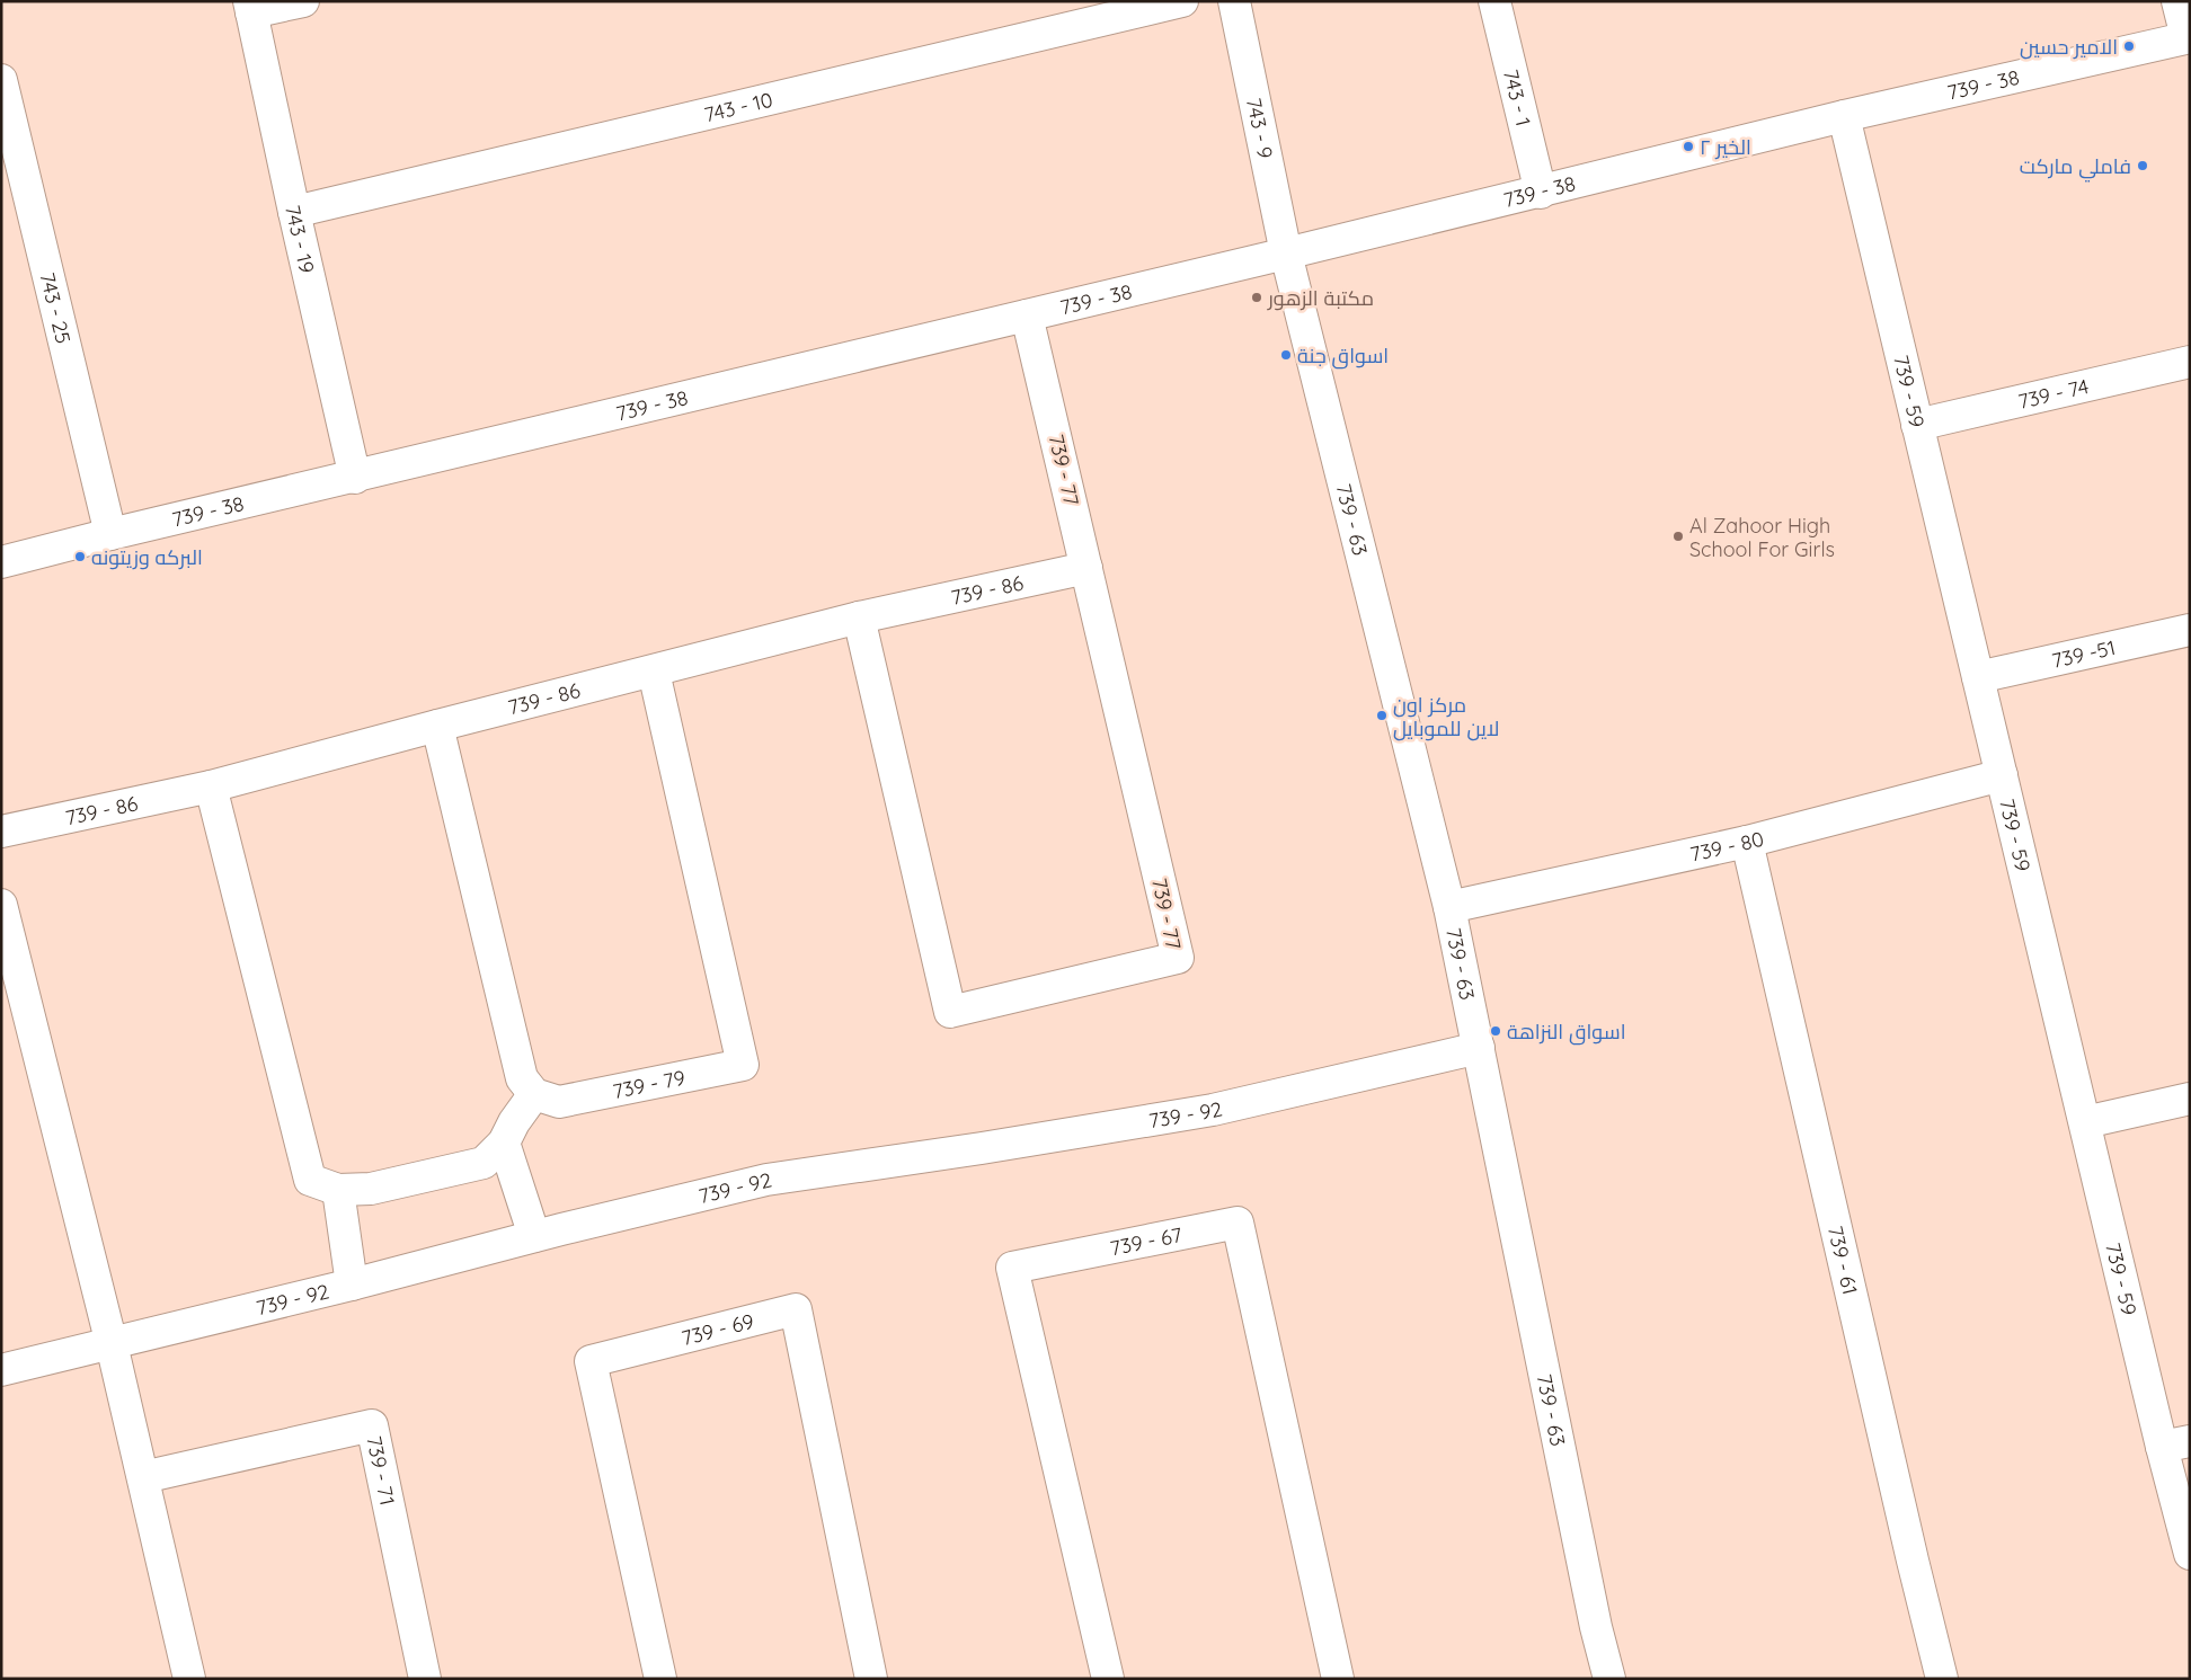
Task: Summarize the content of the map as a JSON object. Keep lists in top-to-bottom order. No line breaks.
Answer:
{"streets":{"street":["739 - 38","743 - 1","743 - 10","743 - 9","743 - 19","743 - 25","739 - 59","739 - 74","739 - 77","739 - 63","739 - 86","739 -51","739 - 80","739 - 79","739 - 92","739 - 67","739 - 61","739 - 69","739 - 71"]},"crossings":[["739 - 38","743 - 1"],["739 - 38","743 - 9"],["739 - 38","743 - 19"],["739 - 38","743 - 25"],["739 - 38","739 - 59"],["739 - 38","739 - 77"],["739 - 38","739 - 63"],["743 - 10","743 - 19"],["743 - 9","739 - 63"],["739 - 59","739 - 74"],["739 - 59","739 -51"],["739 - 59","739 - 80"],["739 - 77","739 - 86"],["739 - 63","739 - 80"],["739 - 63","739 - 92"],["739 - 86","739 - 79"],["739 - 80","739 - 61"]],"places":["الامير حسين","الخير ٢","فاملي ماركت","مكتبة الزهور","اسواق جنة","Al Zahoor High School For Girls","البركه وزيتونه","مركز اون لاين للموبايل","اسواق النزاهة"]}
